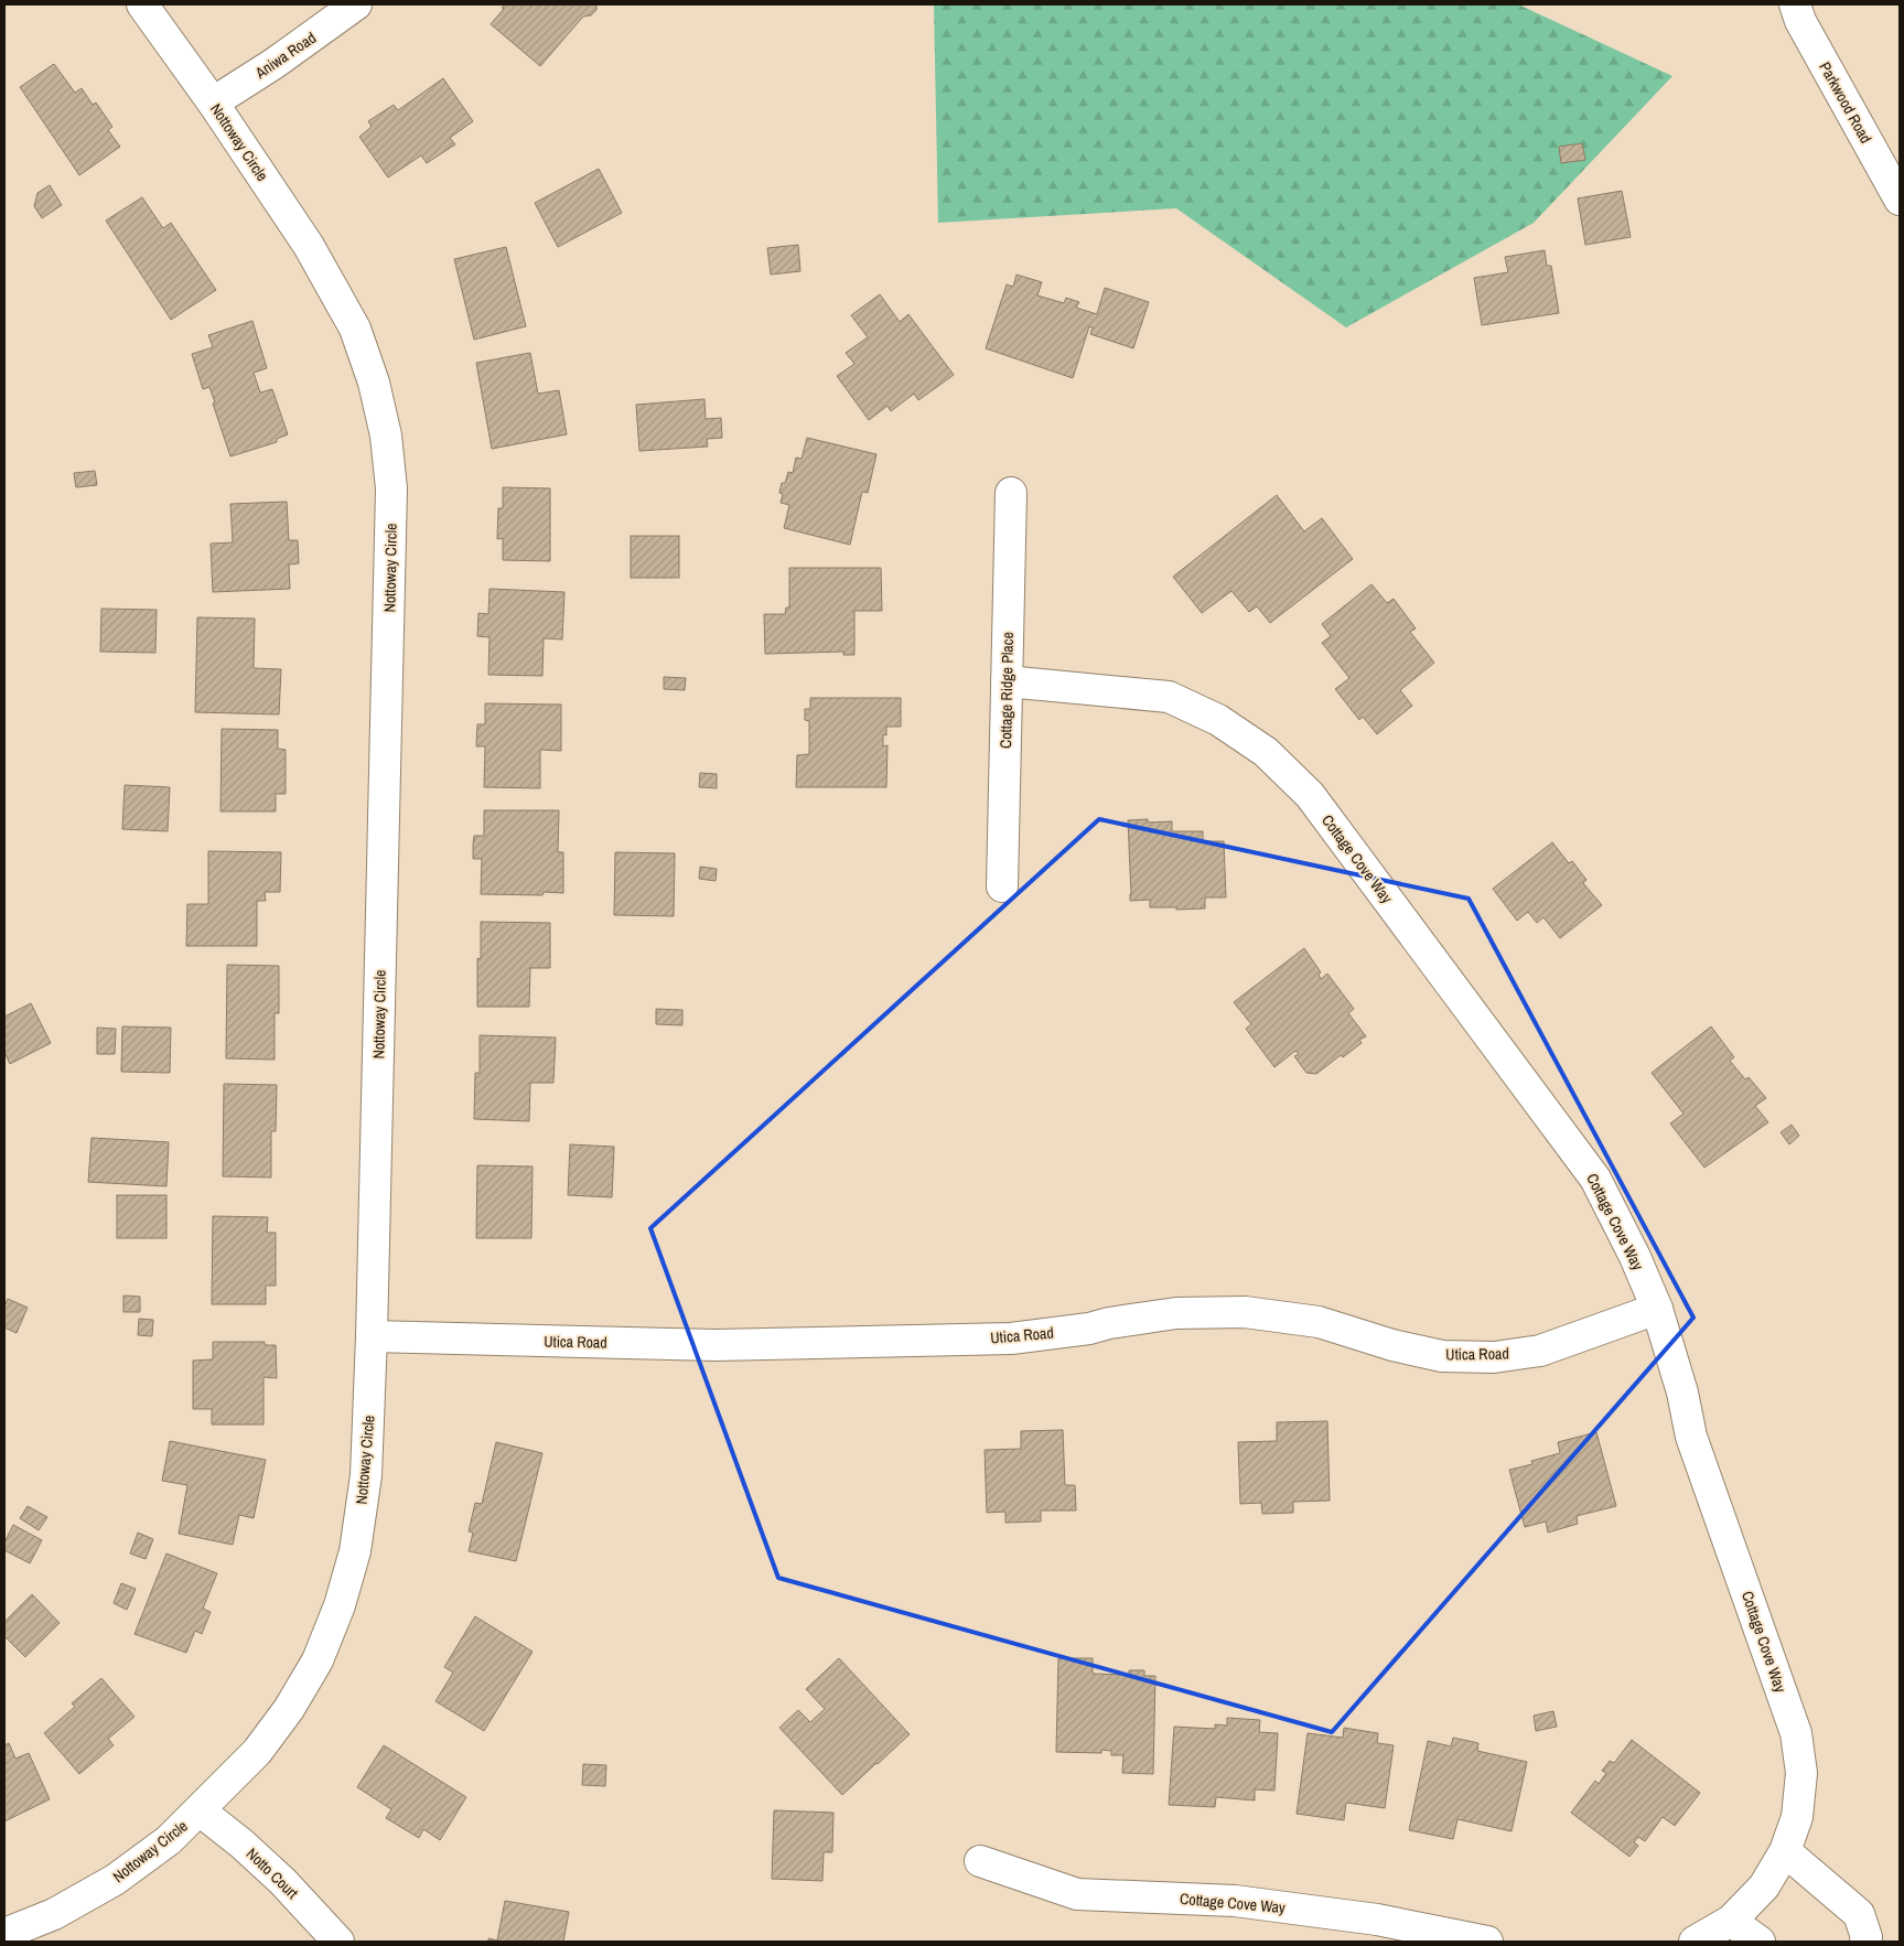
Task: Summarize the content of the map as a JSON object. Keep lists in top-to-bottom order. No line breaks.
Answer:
{"streets":{"street":["Aniwa Road","Parkwood Road","Nottoway Circle","Cottage Ridge Place","Cottage Cove Way","Utica Road","Notto Court"]},"crossings":[["Aniwa Road","Nottoway Circle"],["Nottoway Circle","Utica Road"],["Nottoway Circle","Notto Court"],["Cottage Ridge Place","Cottage Cove Way"],["Cottage Cove Way","Utica Road"]]}
